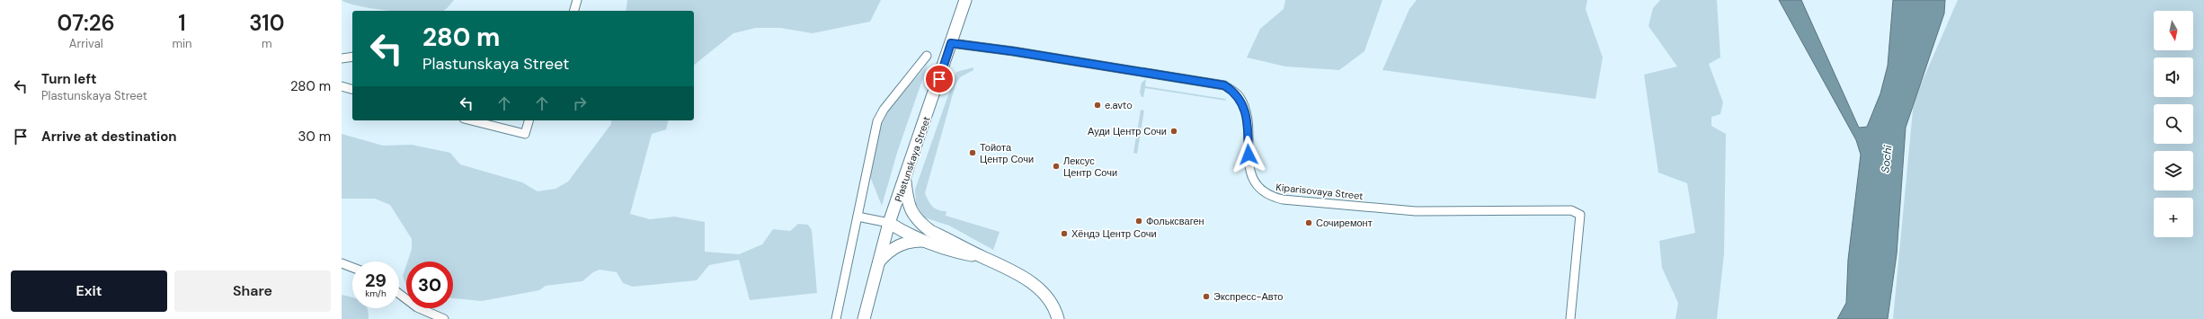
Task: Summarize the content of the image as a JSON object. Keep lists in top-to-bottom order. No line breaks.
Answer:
{"streets":{"main road":["Plastunskaya Street"],"street":["Kiparisovaya Street"]},"crossings":[["Plastunskaya Street","Kiparisovaya Street"]],"water":["Sochi"],"places":["e.avto","Ауди Центр Сочи","Тойота Центр Сочи","Лексус Центр Сочи","Фольксваген","Сочиремонт","Хёндэ Центр Сочи","Экспресс-Авто"],"north":"bottom","page":{"eta":["07:26","Arrival","1","min","310","m"],"map_buttons":"+","turn":["280 m","Plastunskaya Street"],"list":[{"name":"Turn left","note":"Plastunskaya Street","value":"280 m"},{"name":"Arrive at destination","value":"30 m"}],"speed":"29 km/h","limit":"30","buttons":["Exit","Share"]}}
